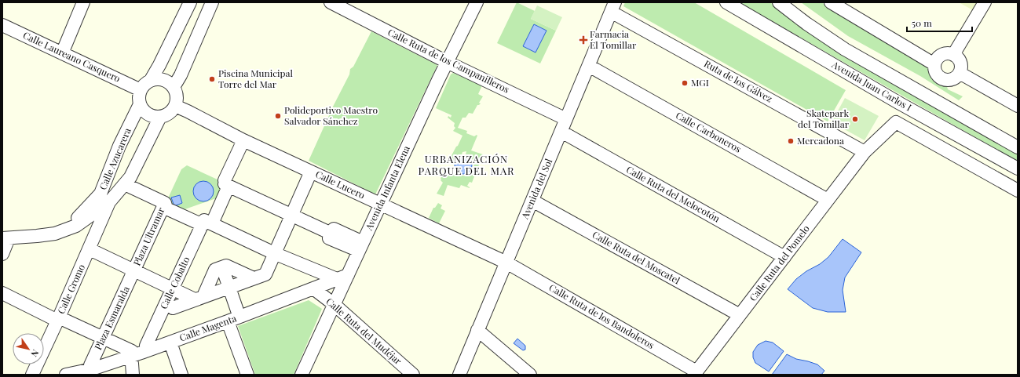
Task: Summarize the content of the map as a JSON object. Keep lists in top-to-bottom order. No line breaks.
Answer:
{"streets":{"street":["Calle Laureano Casquero","Calle Ruta de los Campanilleros","Ruta de los Gálvez","Avenida Juan Carlos I","Calle Carboneros","Calle Azucarera","Calle Lucero","Avenida Infanta Elena","Avenida del Sol","Calle Ruta del Melocotón","Plaza Ultramar","Calle Ruta del Moscatel","Calle Ruta del Pomelo","Calle Cobalto","Calle Gromo","Calle Ruta de los Bandoleros","Plaza Esmaralda","Calle Magenta","Calle Ruta del Mudéjar"]},"crossings":[["Calle Laureano Casquero","Calle Azucarera"],["Calle Laureano Casquero","Calle Lucero"],["Calle Ruta de los Campanilleros","Avenida Infanta Elena"],["Calle Ruta de los Campanilleros","Avenida del Sol"],["Ruta de los Gálvez","Avenida del Sol"],["Ruta de los Gálvez","Calle Ruta del Pomelo"],["Calle Carboneros","Avenida del Sol"],["Calle Carboneros","Calle Ruta del Pomelo"],["Calle Azucarera","Calle Lucero"],["Calle Azucarera","Calle Gromo"],["Calle Lucero","Avenida Infanta Elena"],["Calle Lucero","Avenida del Sol"],["Calle Lucero","Calle Cobalto"],["Calle Lucero","Calle Ruta de los Bandoleros"],["Avenida Infanta Elena","Calle Magenta"],["Avenida Infanta Elena","Calle Ruta del Mudéjar"],["Avenida del Sol","Calle Ruta del Melocotón"],["Avenida del Sol","Calle Ruta del Moscatel"],["Avenida del Sol","Calle Ruta de los Bandoleros"],["Calle Ruta del Melocotón","Calle Ruta del Pomelo"],["Plaza Ultramar","Plaza Esmaralda"],["Calle Ruta del Moscatel","Calle Ruta del Pomelo"],["Calle Ruta del Pomelo","Calle Ruta de los Bandoleros"],["Calle Magenta","Calle Ruta del Mudéjar"]],"districts":["URBANIZACIÓN PARQUE DEL MAR"],"places":{"health":["Farmacia El Tomillar"],"other":["Piscina Municipal Torre del Mar","MGI","Polideportivo Maestro Salvador Sánchez","Skatepark del Tomillar","Mercadona"]},"scale_bar":"50 m","north":"bottom right"}
